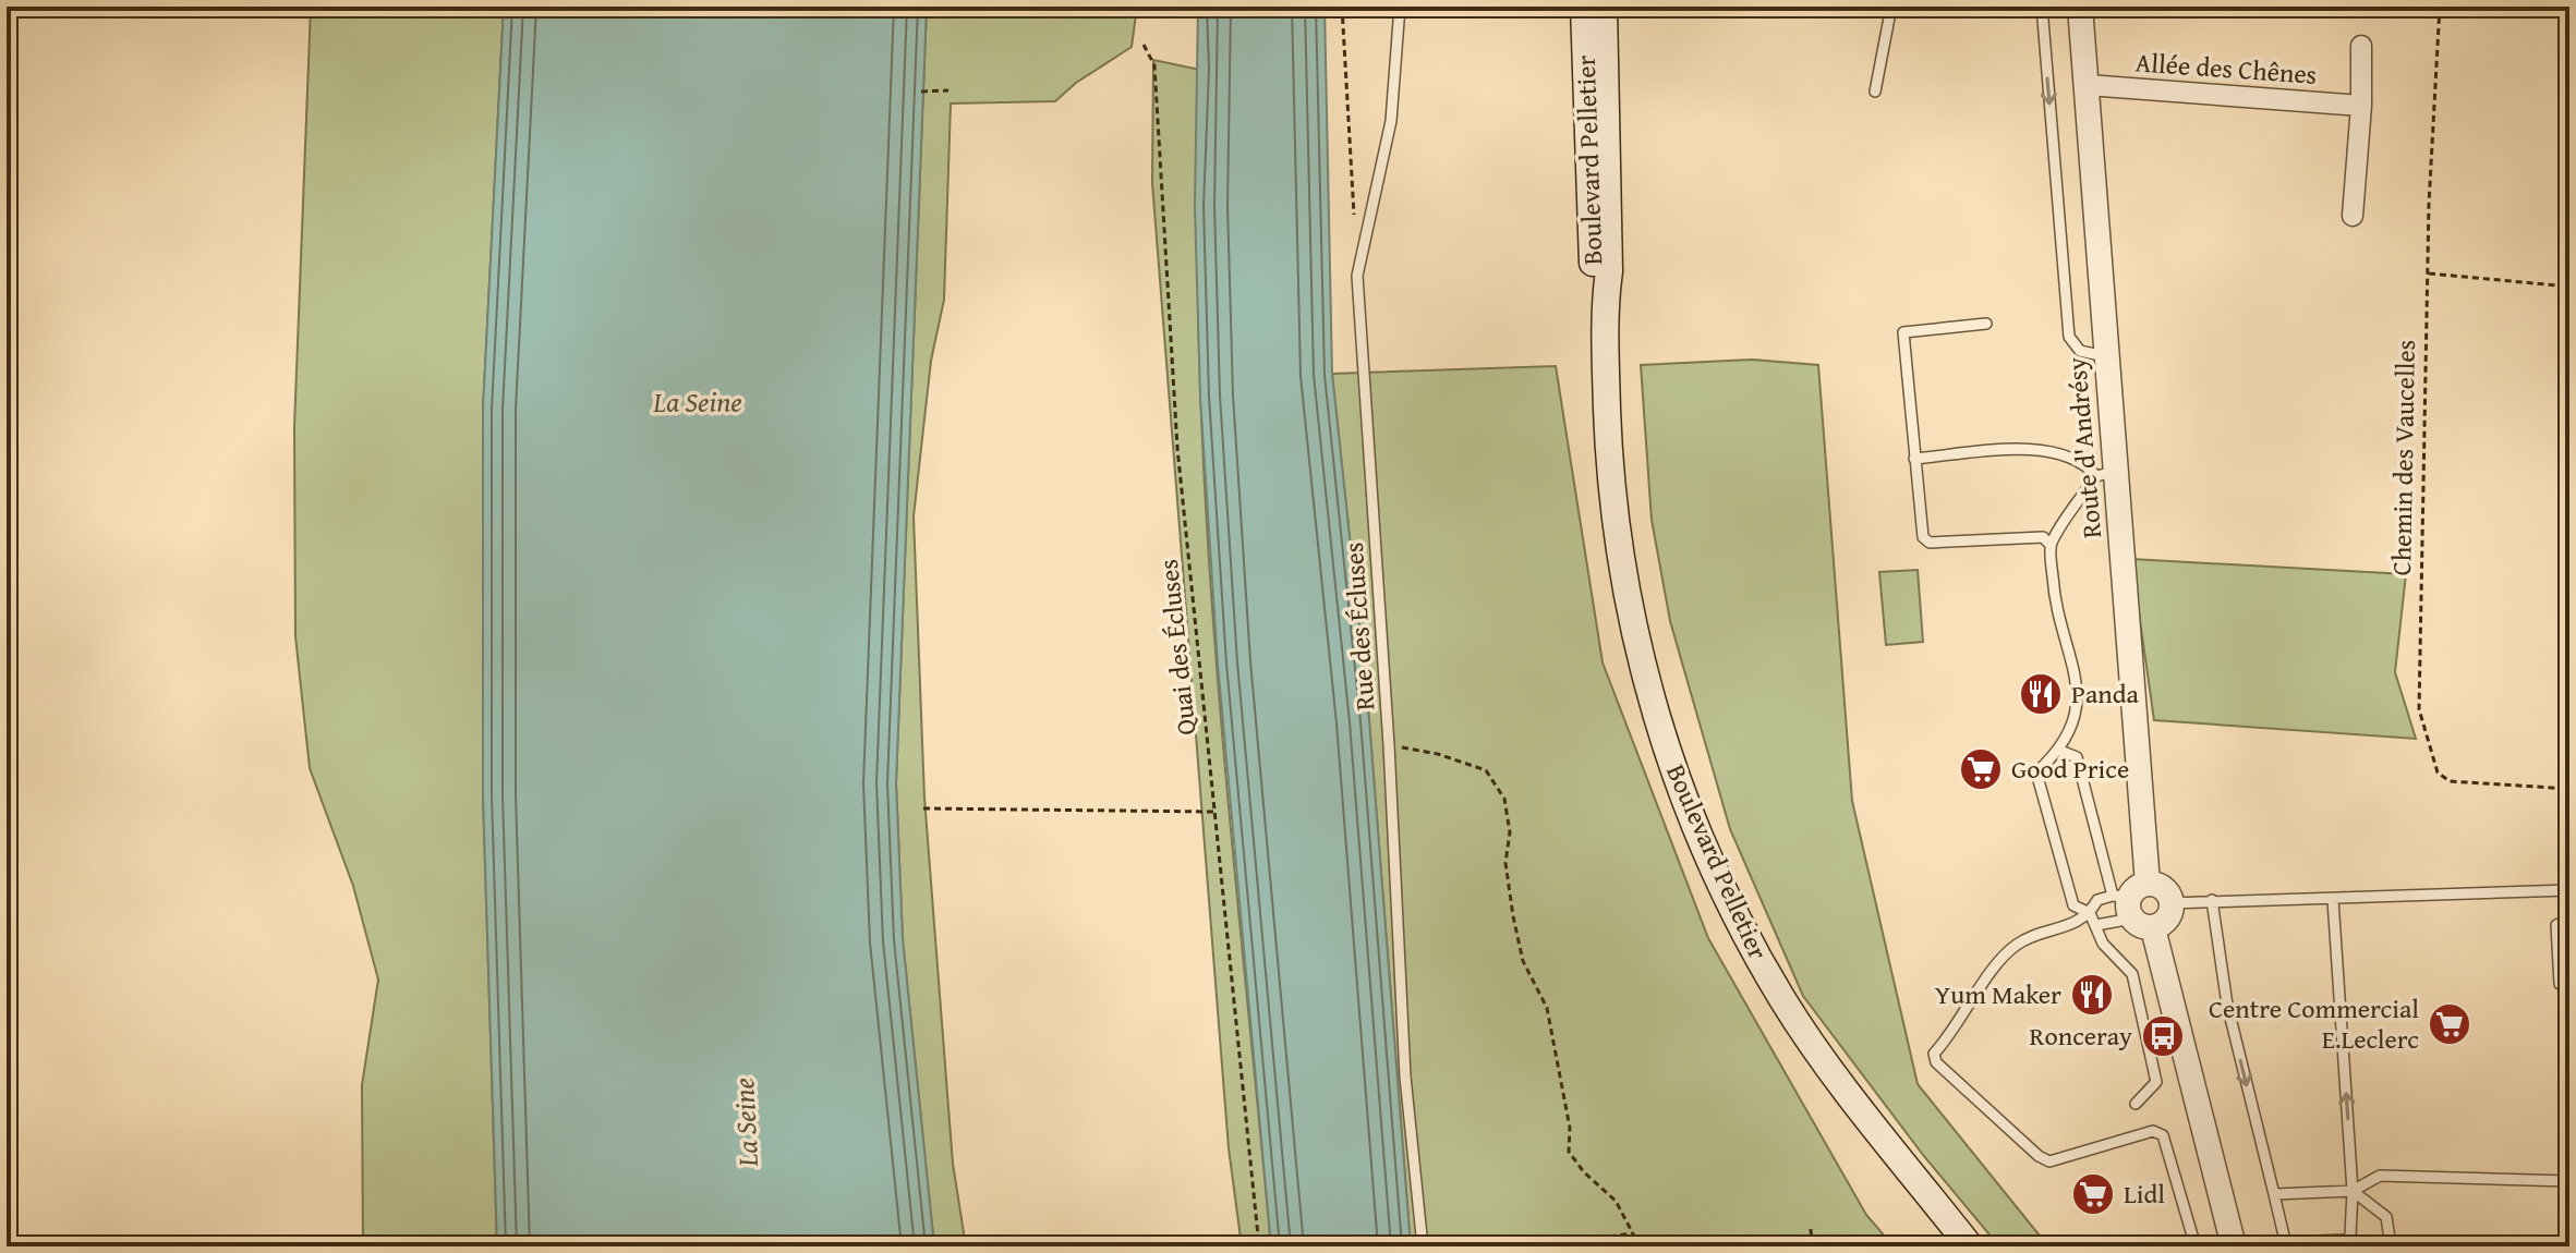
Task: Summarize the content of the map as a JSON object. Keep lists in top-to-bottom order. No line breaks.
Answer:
{"streets":{"main road":["Boulevard Pelletier"],"street":["Allée des Chênes","Route d'Andrésy"],"lane":["Rue des Écluses"],"path":["Chemin des Vaucelles","Quai des Écluses"]},"crossings":[["Allée des Chênes","Route d'Andrésy"]],"water":["La Seine"],"places":{"restaurant":["Panda","Yum Maker"],"supermarket":["Good Price","Centre Commercial E.Leclerc","Lidl"],"bus stop":["Ronceray"]}}
